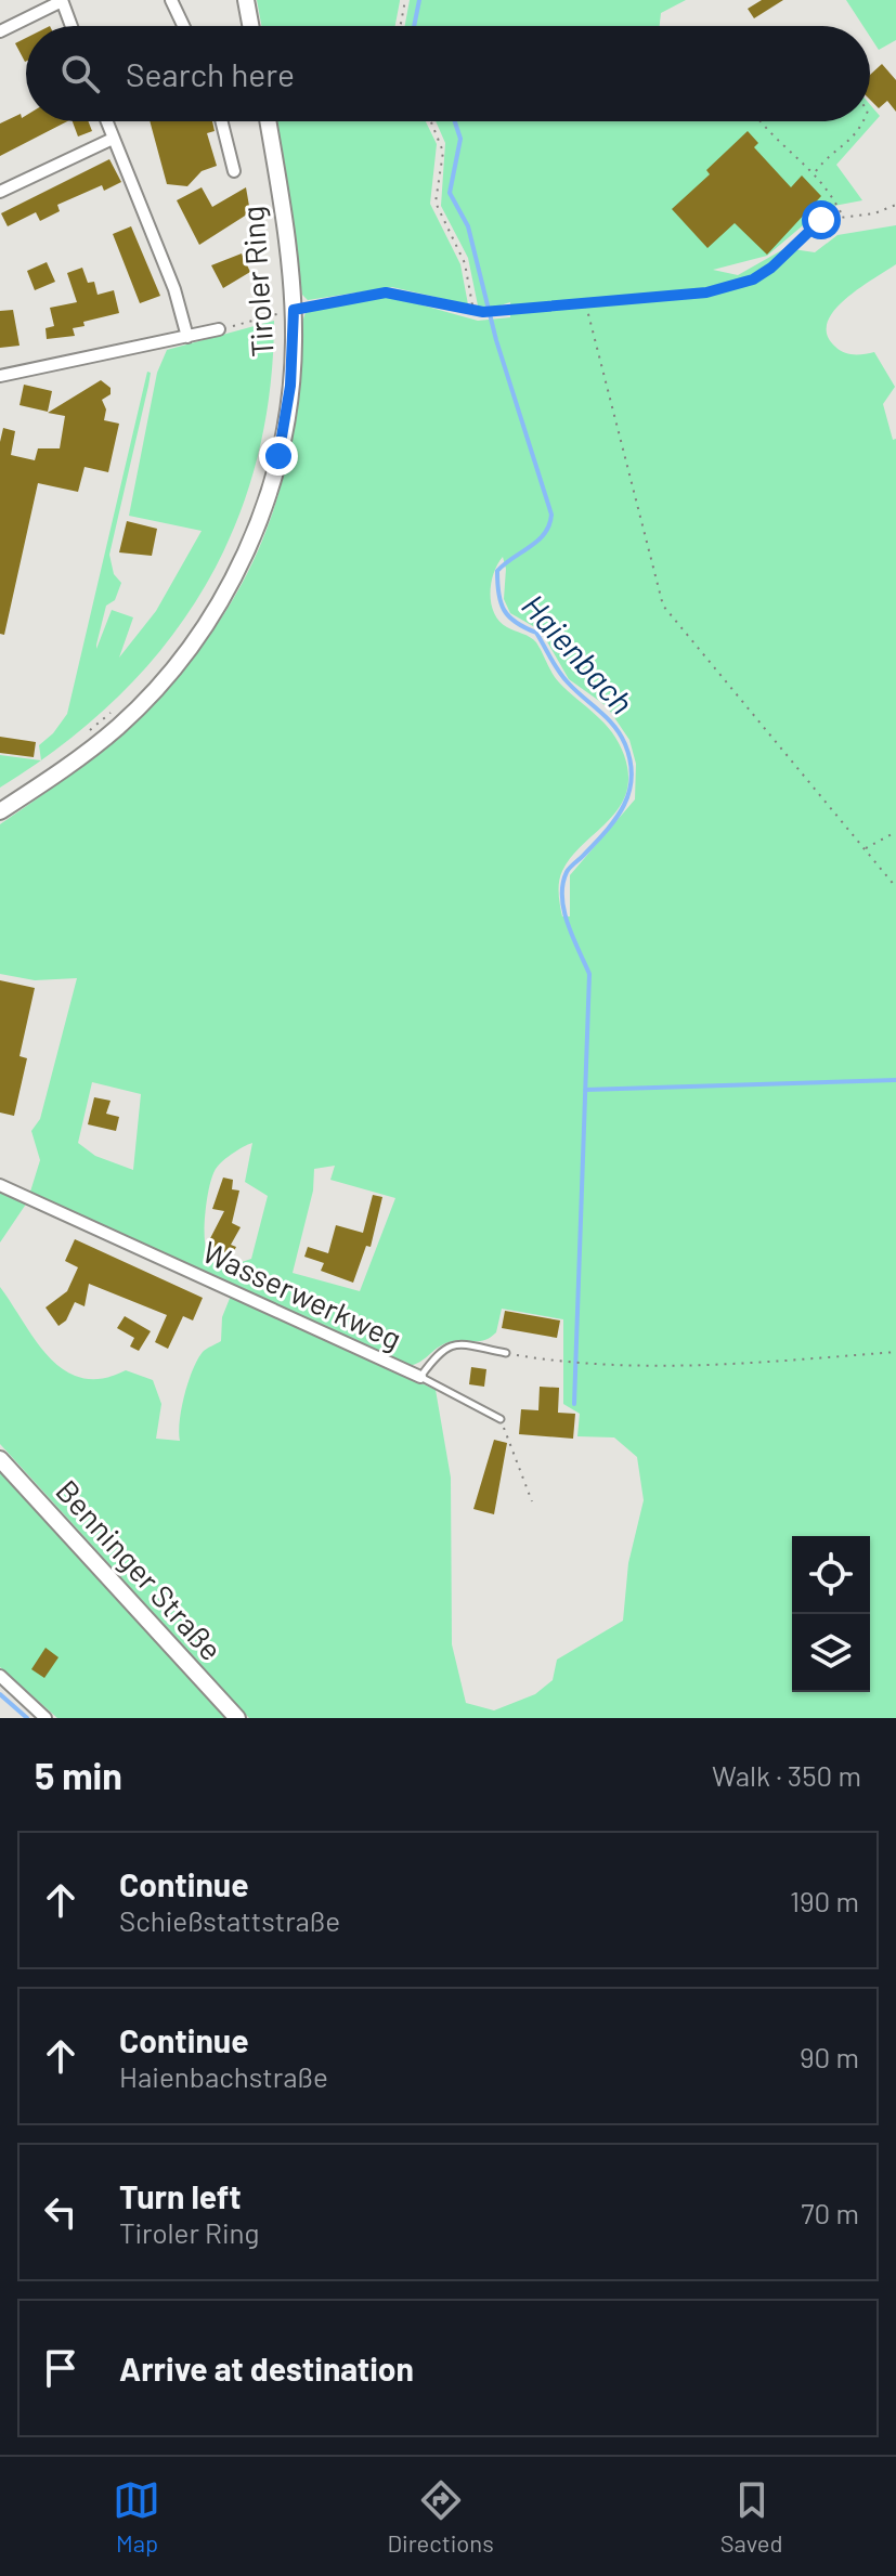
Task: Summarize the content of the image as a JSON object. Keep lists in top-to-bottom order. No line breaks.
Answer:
{"streets":{"main road":["Tiroler Ring","Benninger Straße"],"street":["Wasserwerkweg"]},"water":["Haienbach"],"page":{"search":"Search here","heading":["5 min","Walk · 350 m"],"list":[["Continue","Schießstattstraße","190 m"],["Continue","Haienbachstraße","90 m"],["Turn left","Tiroler Ring","70 m"],"Arrive at destination"],"nav":["Map","Directions","Saved"]}}
